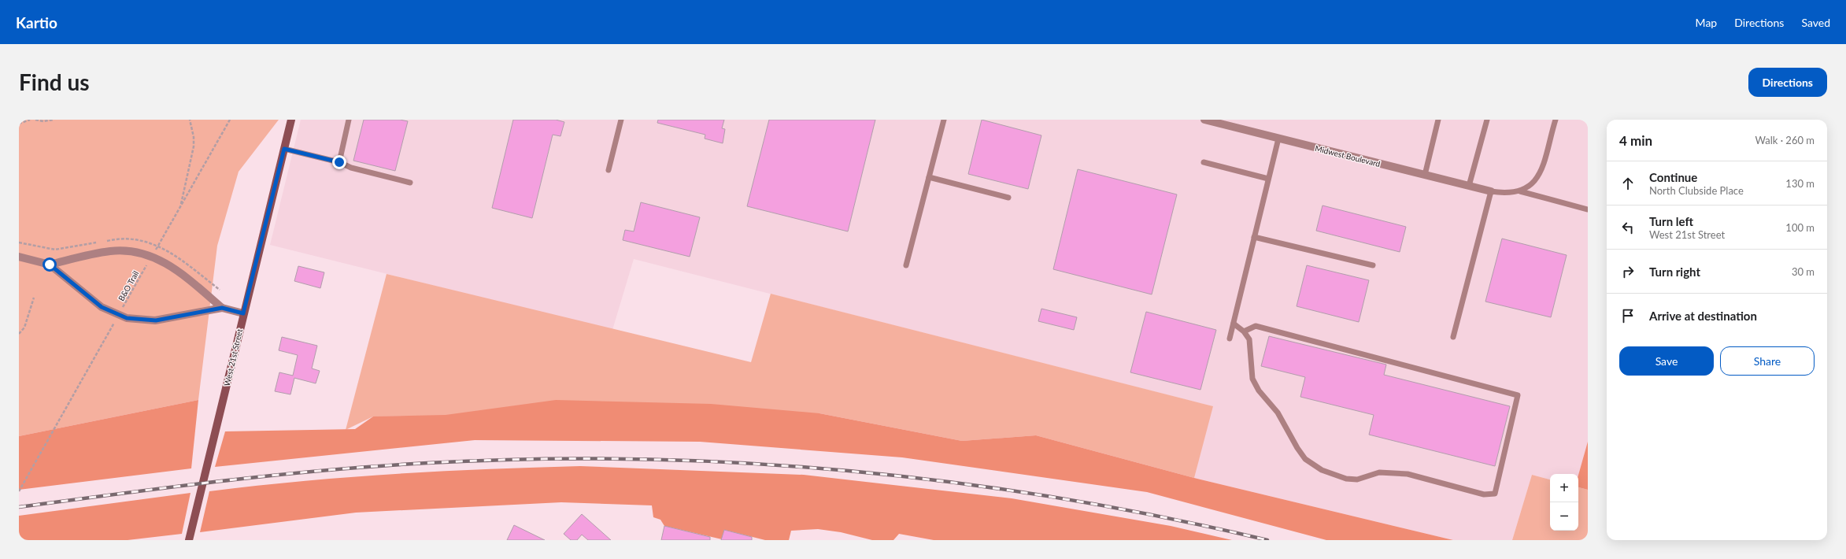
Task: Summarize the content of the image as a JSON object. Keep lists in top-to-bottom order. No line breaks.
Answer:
{"streets":{"street":["Midwest Boulevard","West 21st Street"],"path":["B&O Trail"]},"page":{"header":"Kartio","nav":["Map","Directions","Saved"],"buttons":["Directions",["Save","Share"]],"title":"Find us","heading":["4 min","Walk · 260 m"],"list":[["Continue","North Clubside Place","130 m"],["Turn left","West 21st Street","100 m"],["Turn right","30 m"],"Arrive at destination"],"map_buttons":["+","−"]}}
